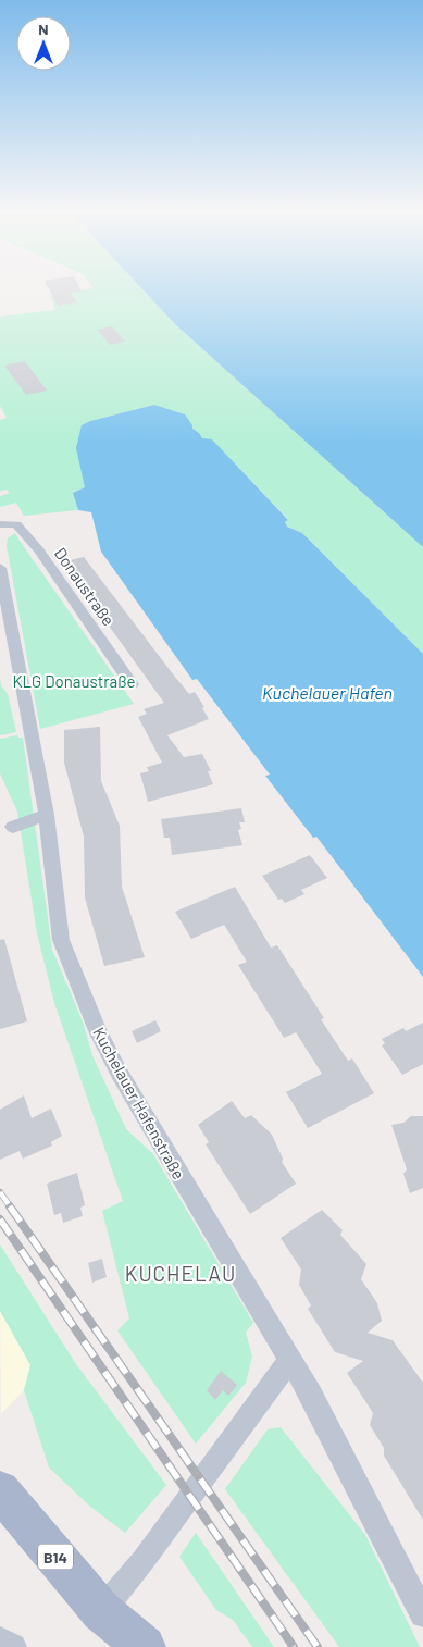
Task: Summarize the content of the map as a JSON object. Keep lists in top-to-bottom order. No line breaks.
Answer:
{"streets":{"main road":["B14"],"street":["Donaustraße","Kuchelauer Hafenstraße"]},"districts":["KUCHELAU"],"water":["Kuchelauer Hafen"],"parks":["KLG Donaustraße"],"north":"top"}
